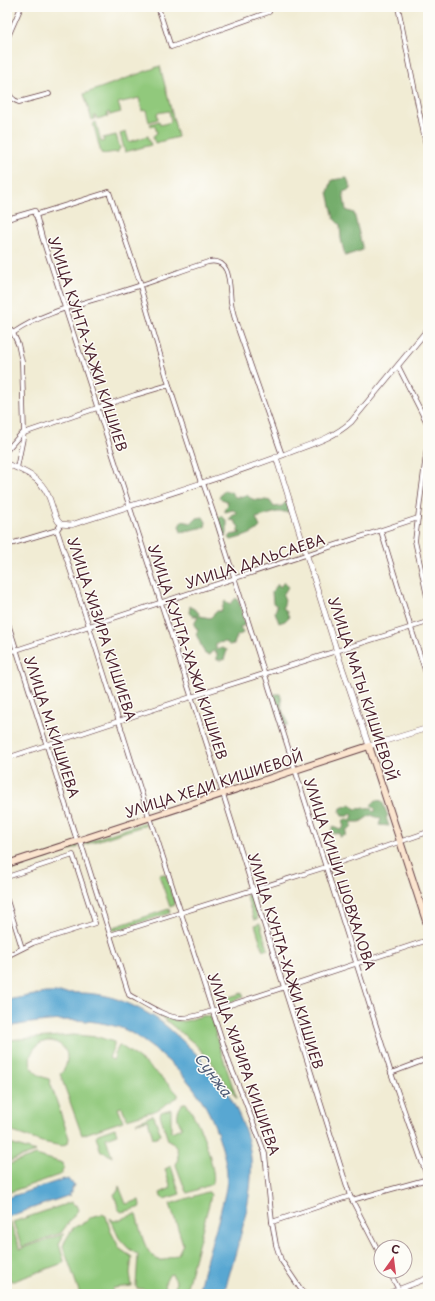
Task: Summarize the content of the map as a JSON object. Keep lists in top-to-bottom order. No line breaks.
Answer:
{"streets":{"main road":["УЛИЦА МАТЫ КИШИЕВОЙ","УЛИЦА ХЕДИ КИШИЕВОЙ"],"street":["УЛИЦА КУНТА-ХАЖИ КИШИЕВ","УЛИЦА ДАЛЬСАЕВА","УЛИЦА ХИЗИРА КИШИЕВА","УЛИЦА М.КИШИЕВА","УЛИЦА КИШИ ШОВХАЛОВА"]},"crossings":[["УЛИЦА КУНТА-ХАЖИ КИШИЕВ","УЛИЦА ДАЛЬСАЕВА"],["УЛИЦА КУНТА-ХАЖИ КИШИЕВ","УЛИЦА ХЕДИ КИШИЕВОЙ"],["УЛИЦА КУНТА-ХАЖИ КИШИЕВ","УЛИЦА КИШИ ШОВХАЛОВА"],["УЛИЦА ДАЛЬСАЕВА","УЛИЦА ХИЗИРА КИШИЕВА"],["УЛИЦА ДАЛЬСАЕВА","УЛИЦА МАТЫ КИШИЕВОЙ"],["УЛИЦА ДАЛЬСАЕВА","УЛИЦА М.КИШИЕВА"],["УЛИЦА ДАЛЬСАЕВА","УЛИЦА КИШИ ШОВХАЛОВА"],["УЛИЦА ХИЗИРА КИШИЕВА","УЛИЦА М.КИШИЕВА"],["УЛИЦА ХИЗИРА КИШИЕВА","УЛИЦА ХЕДИ КИШИЕВОЙ"],["УЛИЦА МАТЫ КИШИЕВОЙ","УЛИЦА ХЕДИ КИШИЕВОЙ"],["УЛИЦА М.КИШИЕВА","УЛИЦА ХЕДИ КИШИЕВОЙ"],["УЛИЦА ХЕДИ КИШИЕВОЙ","УЛИЦА КИШИ ШОВХАЛОВА"]],"water":["Сунжа"],"north":"top"}
